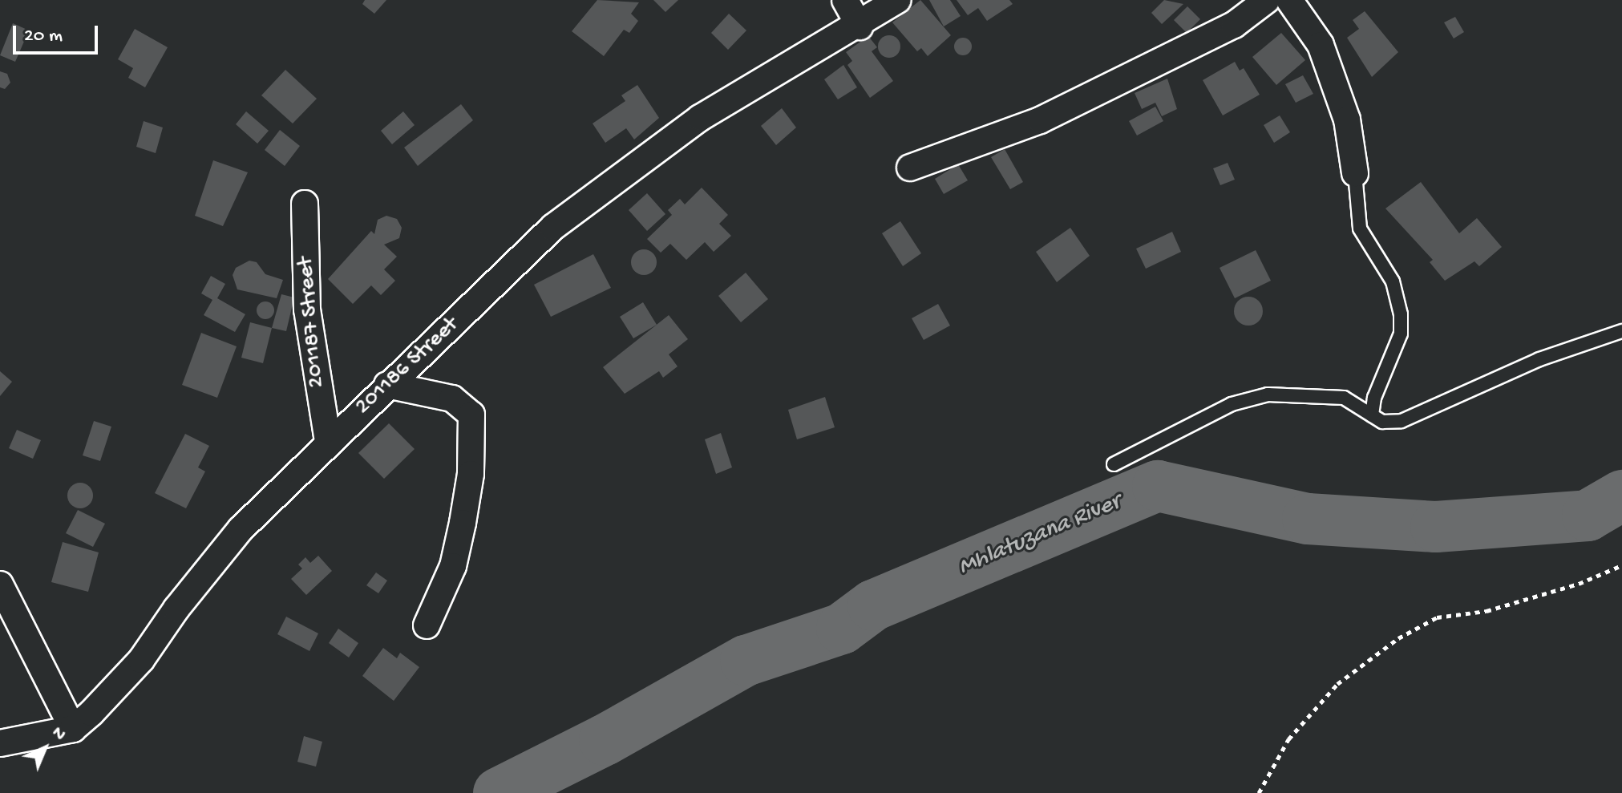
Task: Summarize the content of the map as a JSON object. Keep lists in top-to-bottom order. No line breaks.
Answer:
{"streets":{"street":["201187 Street","201186 Street"]},"crossings":[["201187 Street","201186 Street"]],"water":["Mhlatuzana River"],"scale_bar":"20 m","north":"top right"}
